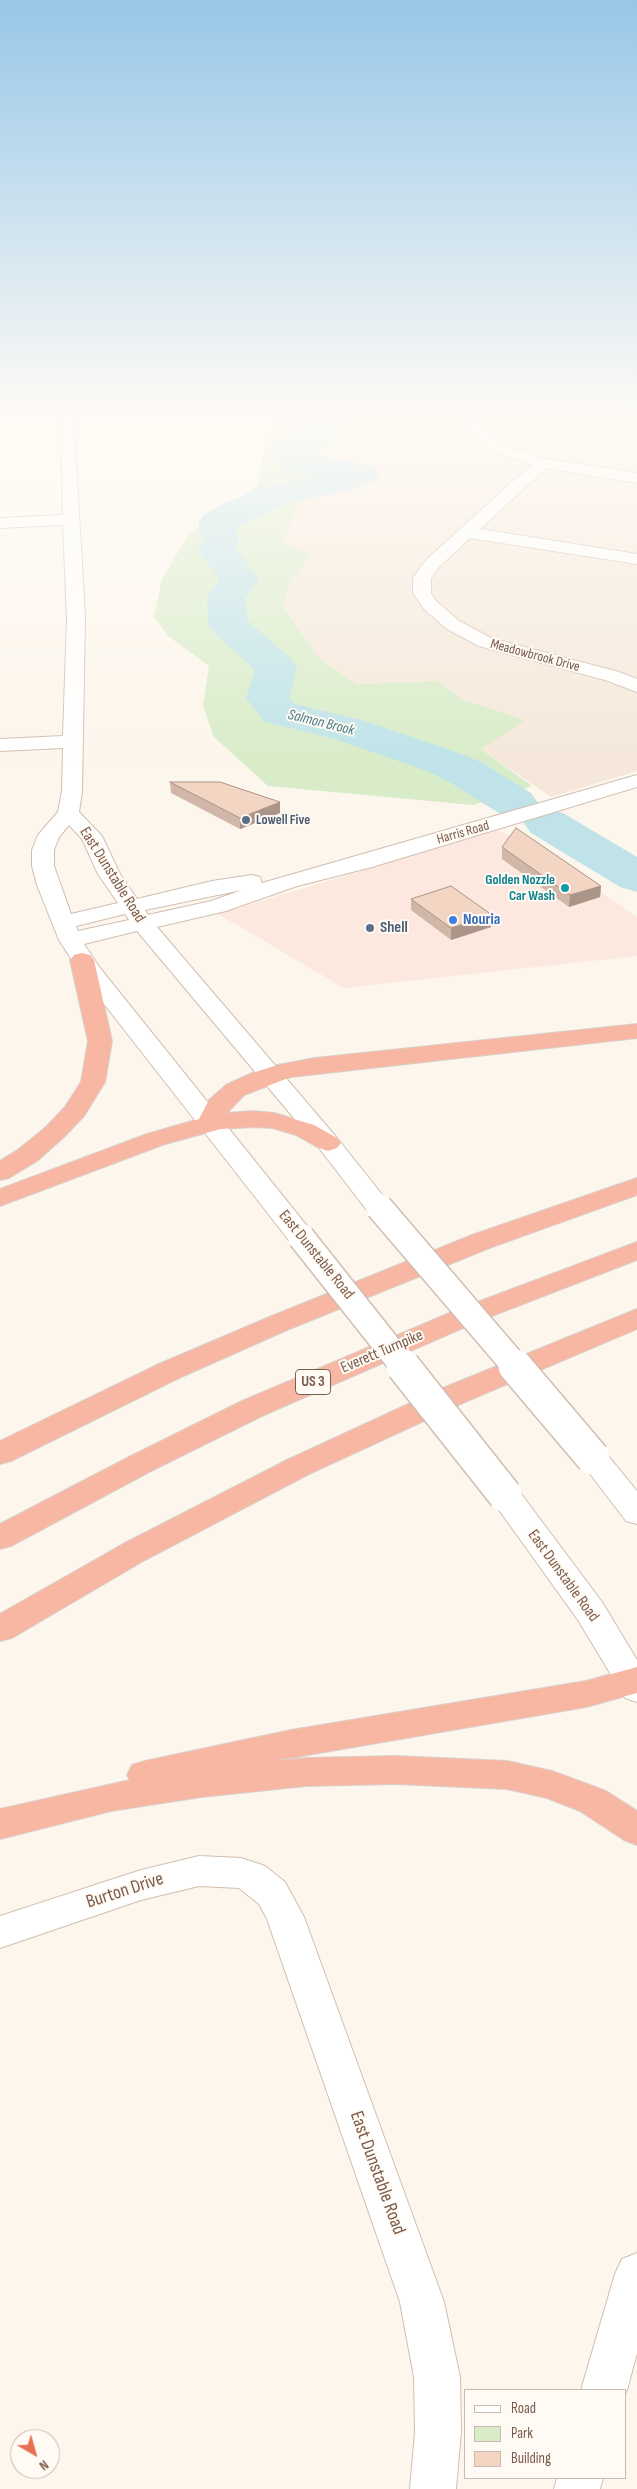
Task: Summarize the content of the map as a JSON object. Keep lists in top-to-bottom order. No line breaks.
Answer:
{"streets":{"highway":["Everett Turnpike","US 3"],"street":["Meadowbrook Drive","Harris Road","East Dunstable Road","Burton Drive"]},"crossings":[["Harris Road","East Dunstable Road"],["East Dunstable Road","Burton Drive"]],"water":["Salmon Brook"],"places":["Lowell Five","Golden Nozzle Car Wash","Nouria","Shell"],"legend":["Road","Park","Building"],"north":"bottom right"}
